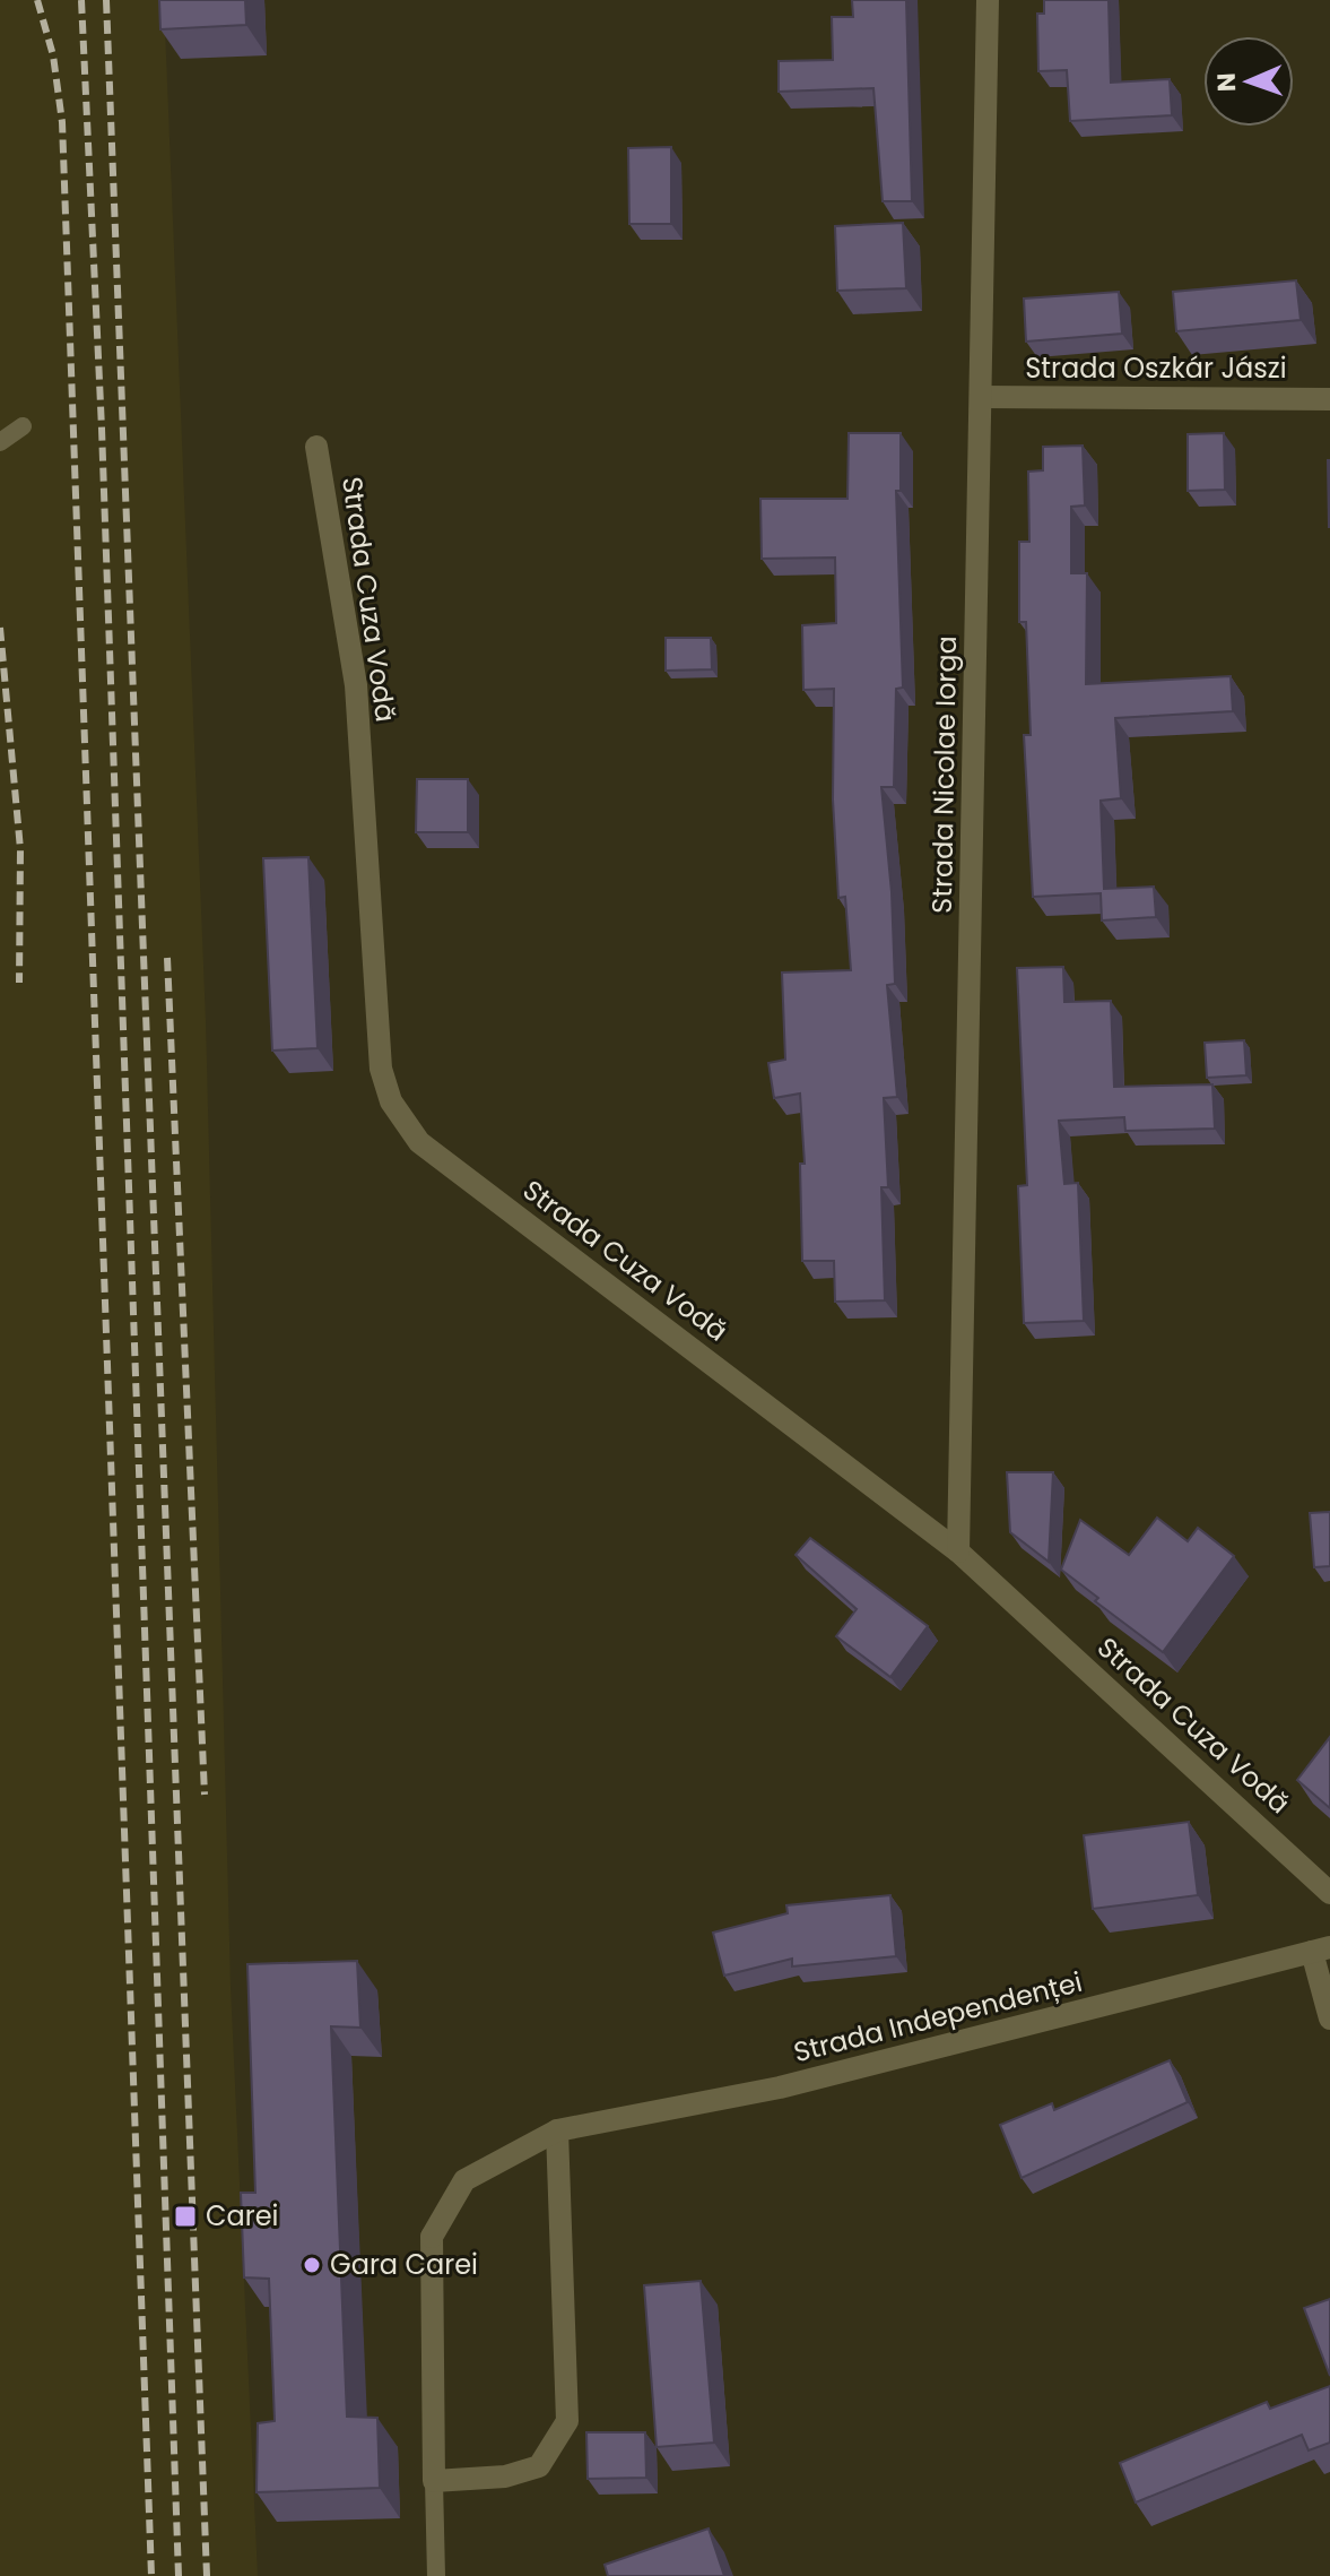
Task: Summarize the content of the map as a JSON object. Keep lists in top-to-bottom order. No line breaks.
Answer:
{"streets":{"street":["Strada Oszkár Jászi","Strada Cuza Vodă","Strada Nicolae Iorga","Strada Independenței"]},"crossings":[["Strada Oszkár Jászi","Strada Nicolae Iorga"],["Strada Cuza Vodă","Strada Nicolae Iorga"]],"places":{"transit":["Carei"],"other":["Gara Carei"]},"north":"left"}
